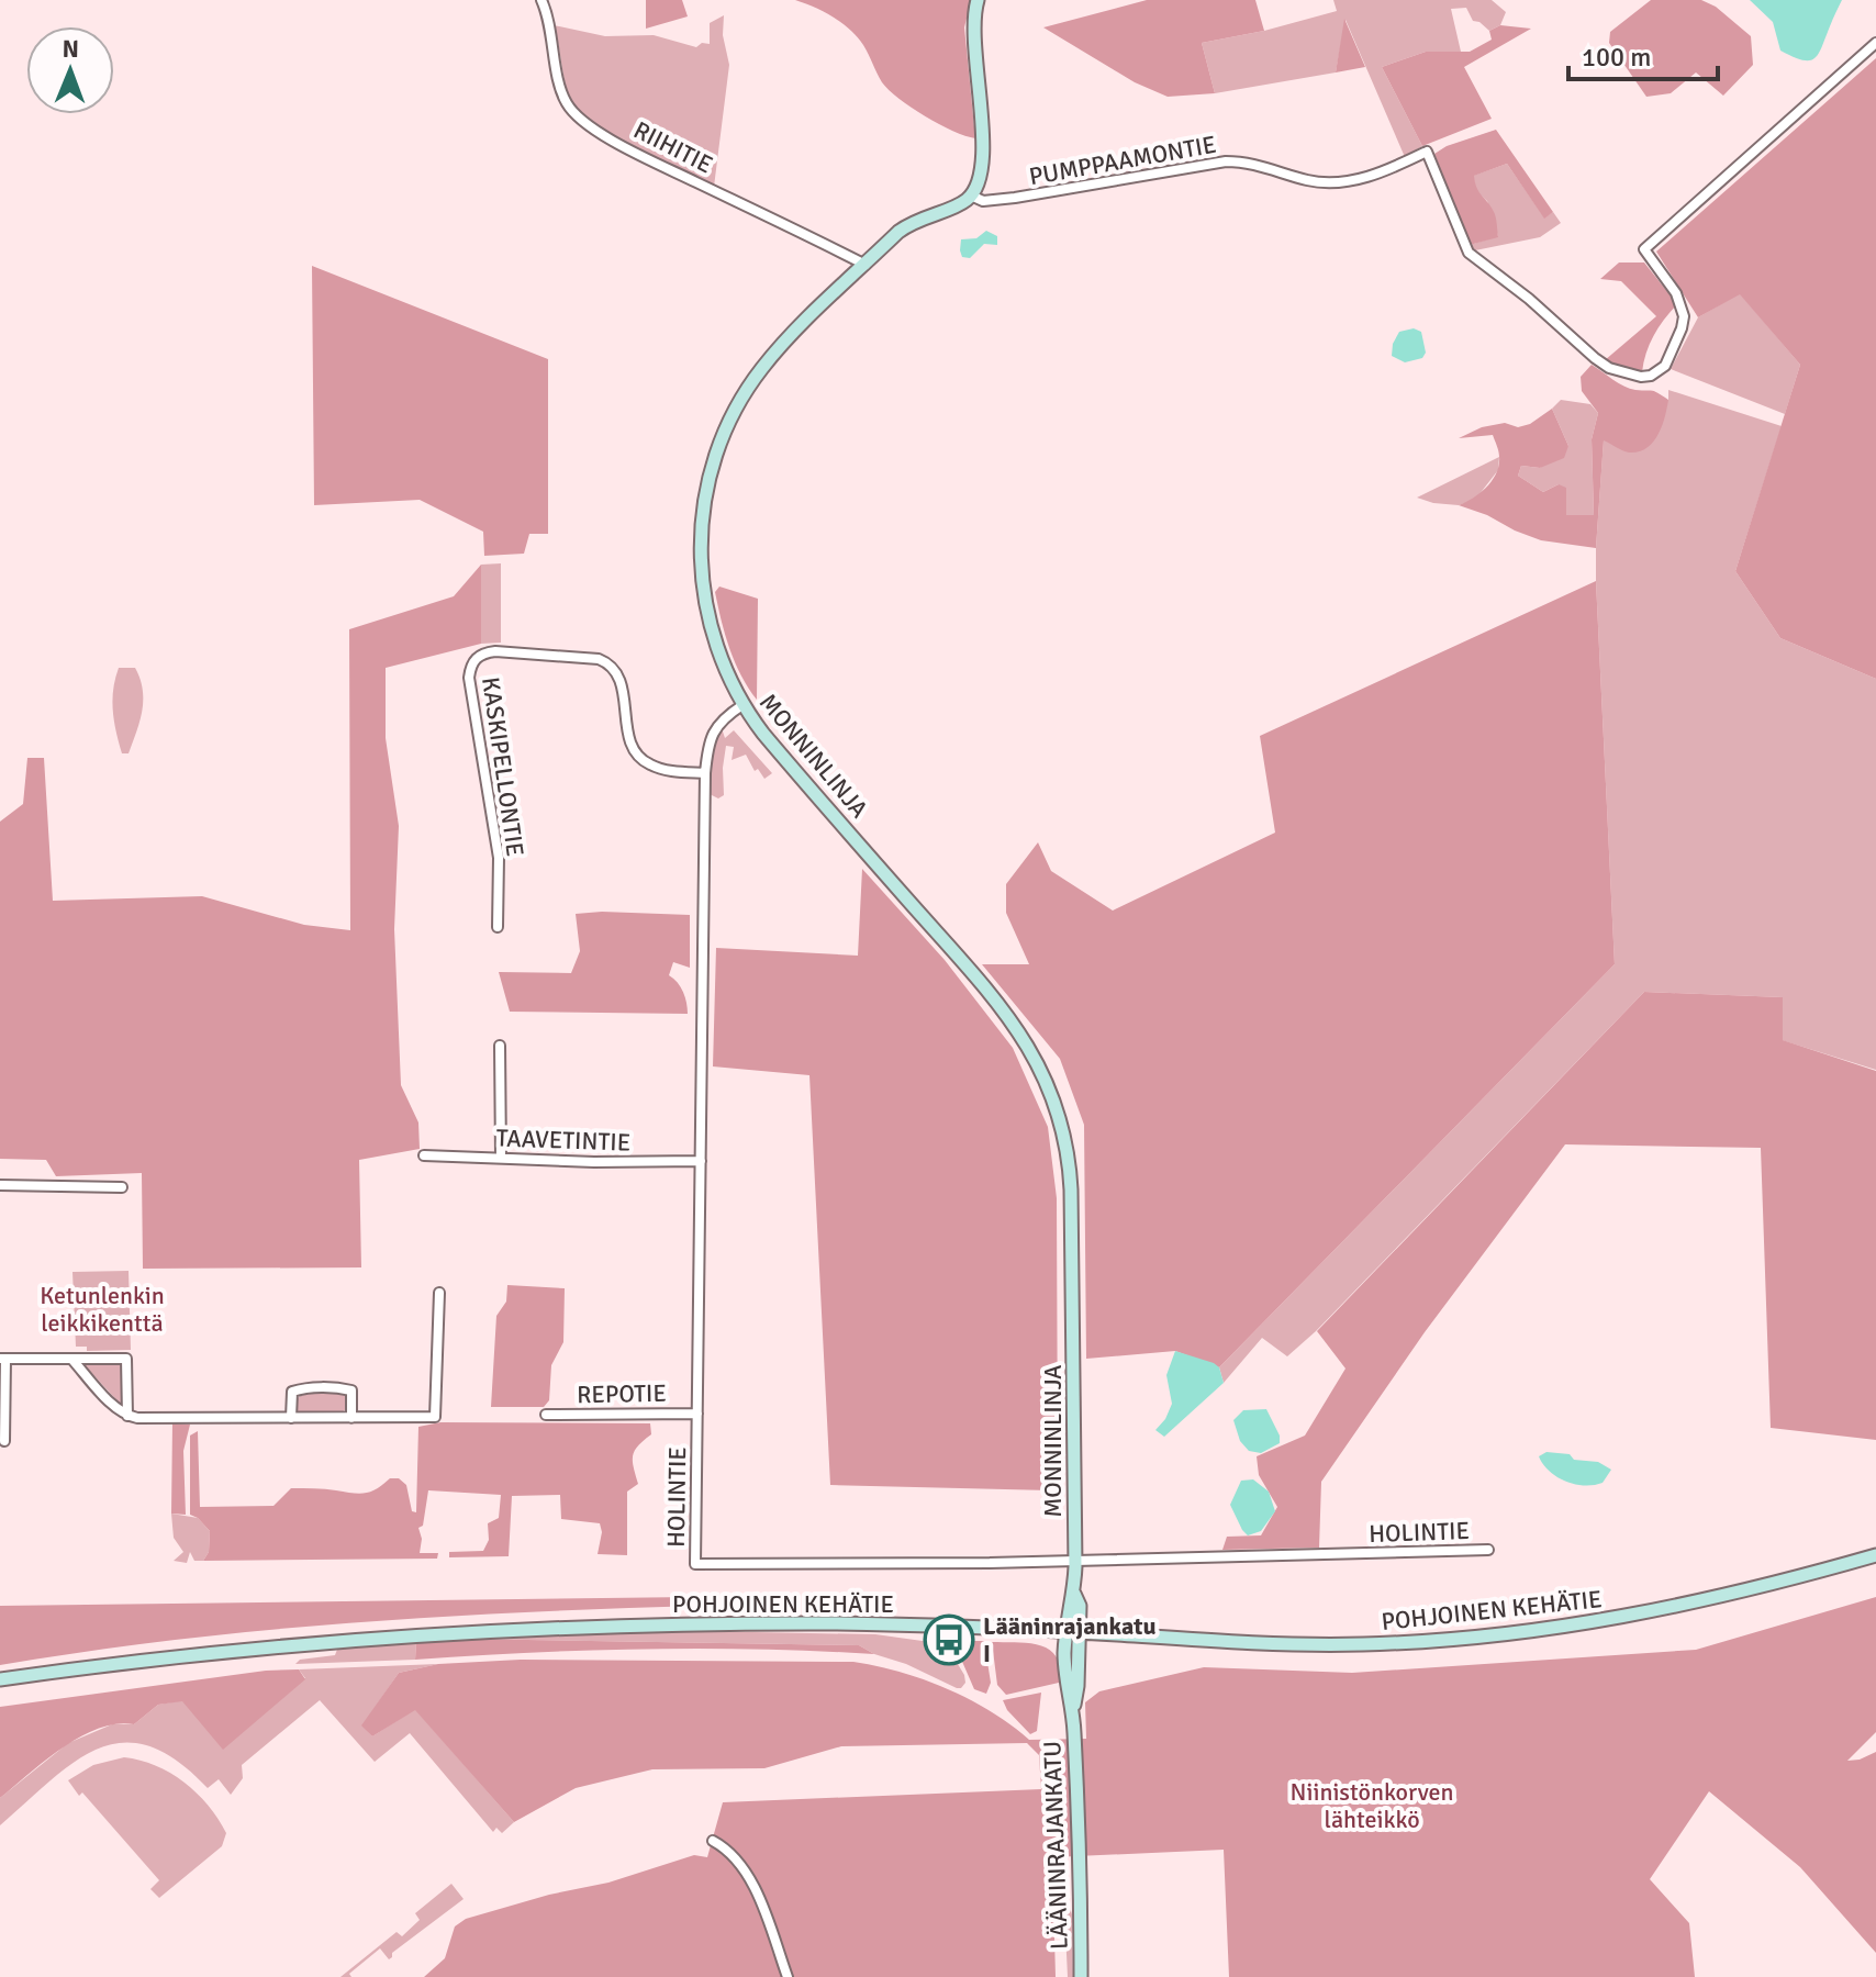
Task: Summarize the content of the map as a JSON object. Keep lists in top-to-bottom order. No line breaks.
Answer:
{"streets":{"street":["RIIHITIE","PUMPPAAMONTIE","MONNINLINJA","KASKIPELLONTIE","TAAVETINTIE","REPOTIE","HOLINTIE","POHJOINEN KEHÄTIE","LÄÄNINRAJANKATU"]},"crossings":[["RIIHITIE","MONNINLINJA"],["PUMPPAAMONTIE","MONNINLINJA"],["MONNINLINJA","HOLINTIE"],["MONNINLINJA","POHJOINEN KEHÄTIE"],["MONNINLINJA","LÄÄNINRAJANKATU"],["KASKIPELLONTIE","HOLINTIE"],["TAAVETINTIE","HOLINTIE"],["REPOTIE","HOLINTIE"],["POHJOINEN KEHÄTIE","LÄÄNINRAJANKATU"]],"parks":["Ketunlenkin leikkikenttä","Niinistönkorven lähteikkö"],"places":{"bus stop":["Lääninrajankatu I"]},"scale_bar":"100 m","north":"top"}
